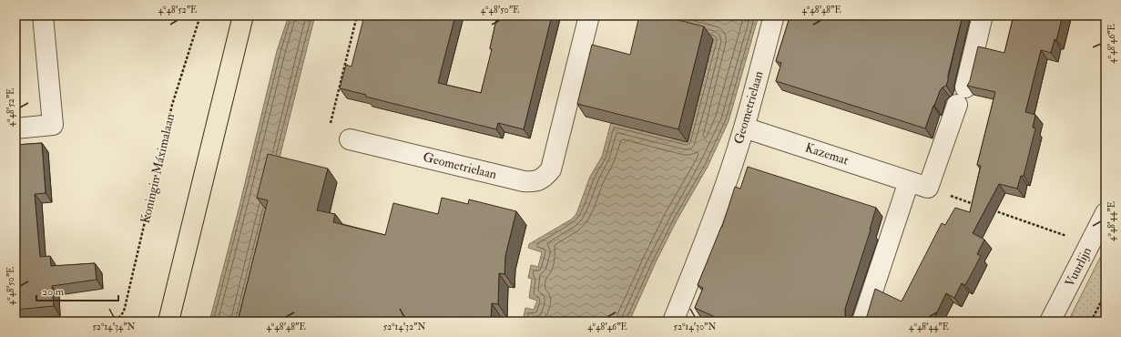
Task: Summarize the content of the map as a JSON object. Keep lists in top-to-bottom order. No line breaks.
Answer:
{"streets":{"street":["Geometrielaan","Kazemat","Vuurlijn"],"path":["Koningin Máximalaan"]},"crossings":[["Geometrielaan","Kazemat"]],"scale_bar":"20 m","coordinates":["4°48'52\"E","4°48'50\"E","4°48'48\"E","4°48'46\"E","4°48'44\"E","52°14'34\"N","52°14'32\"N","52°14'30\"N"]}
